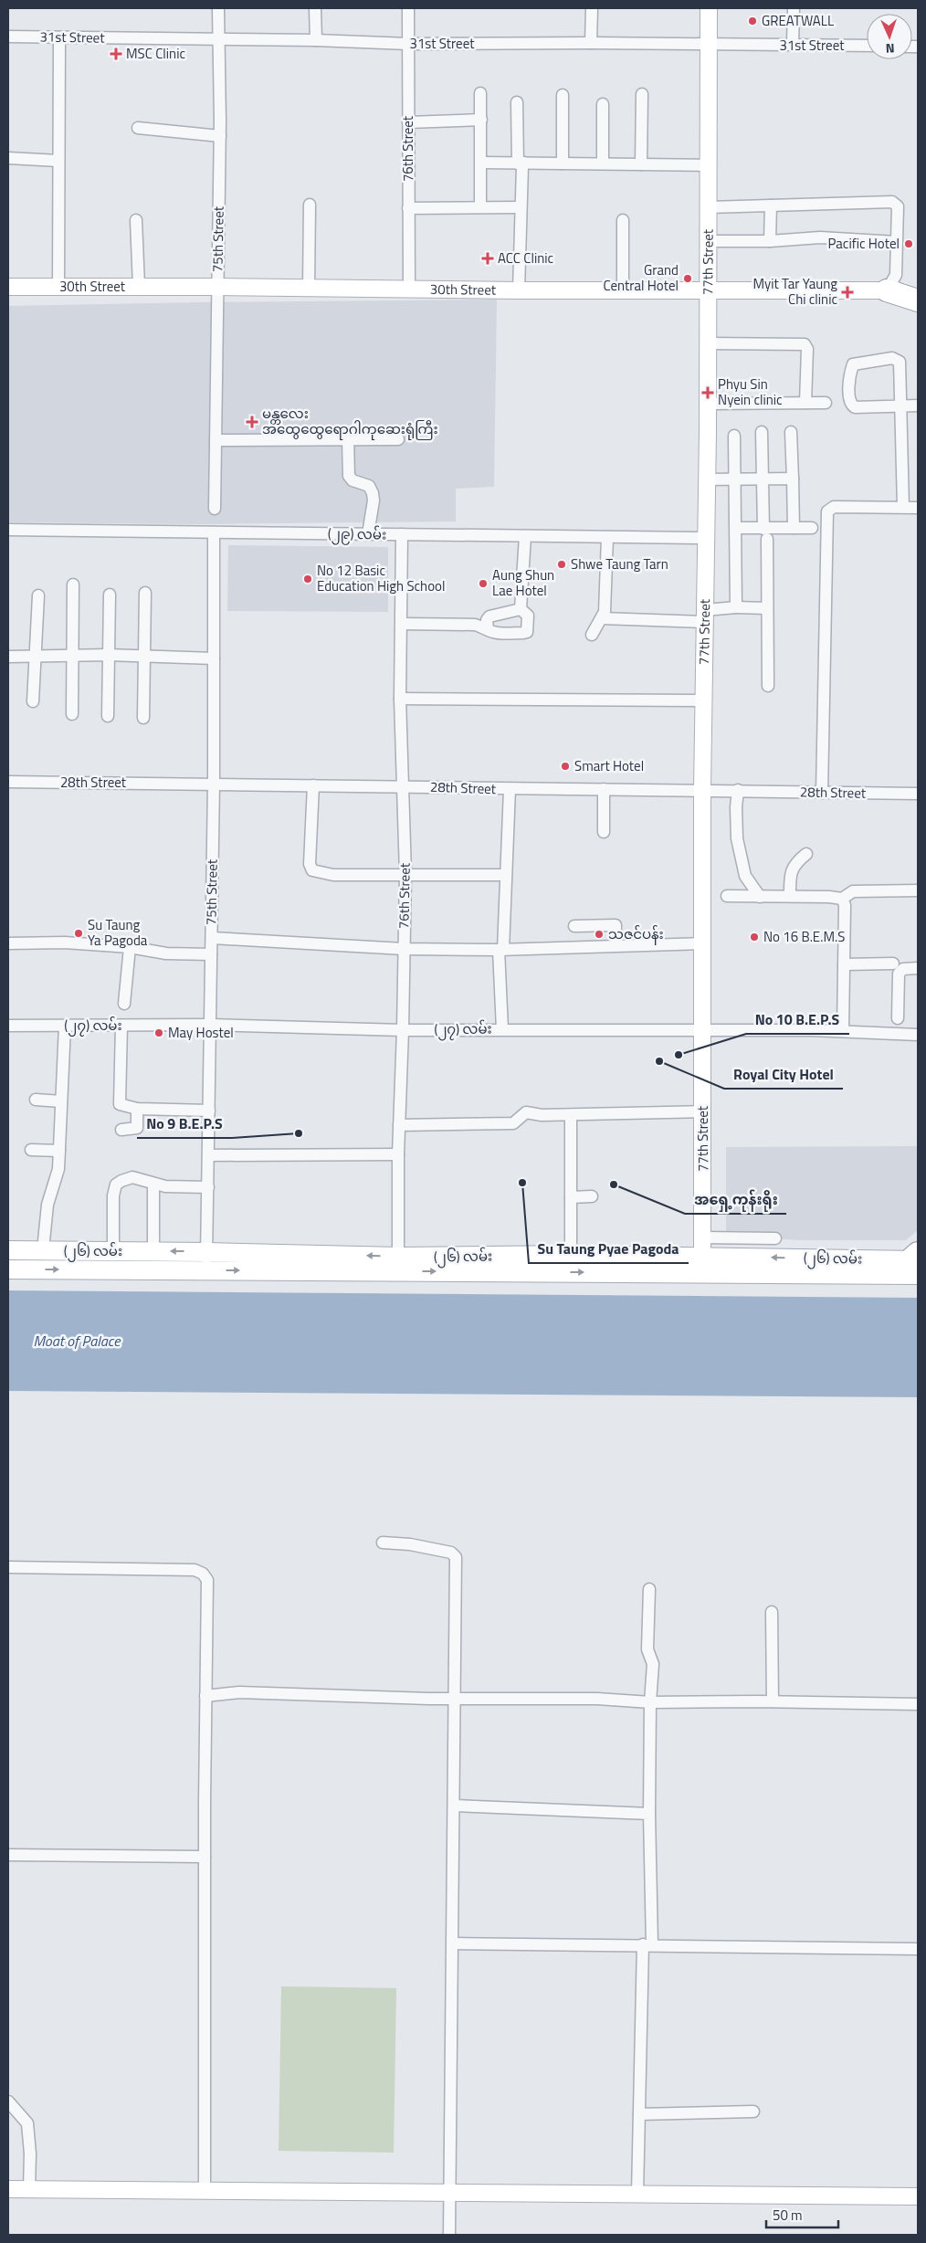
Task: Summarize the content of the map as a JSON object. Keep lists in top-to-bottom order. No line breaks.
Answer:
{"streets":{"main road":["(၂၆) လမ်း"],"street":["31st Street","76th Street","75th Street","77th Street","30th Street","(၂၉) လမ်း","28th Street","(၂၇) လမ်း"]},"crossings":[["31st Street","76th Street"],["31st Street","75th Street"],["31st Street","77th Street"],["76th Street","30th Street"],["76th Street","(၂၉) လမ်း"],["76th Street","28th Street"],["76th Street","(၂၇) လမ်း"],["76th Street","(၂၆) လမ်း"],["75th Street","30th Street"],["75th Street","(၂၉) လမ်း"],["75th Street","28th Street"],["75th Street","(၂၇) လမ်း"],["75th Street","(၂၆) လမ်း"],["77th Street","30th Street"],["77th Street","(၂၉) လမ်း"],["77th Street","28th Street"],["77th Street","(၂၇) လမ်း"],["77th Street","(၂၆) လမ်း"]],"water":["Moat of Palace"],"places":{"other":["GREATWALL","Pacific Hotel","Grand Central Hotel","Shwe Taung Tarn","No 12 Basic Education High School","Aung Shun Lae Hotel","Smart Hotel","Su Taung Ya Pagoda","သဇင်ပန်း","No 16 B.E.M.S","May Hostel","No 10 B.E.P.S","Royal City Hotel","No 9 B.E.P.S","Su Taung Pyae Pagoda","အရှေ့ကုန်းရိုး"],"health":["MSC Clinic","ACC Clinic","Myit Tar Yaung Chi clinic","Phyu Sin Nyein clinic","မန္တလေး အထွေထွေရောဂါကုဆေးရုံကြီး"]},"scale_bar":"50 m","north":"bottom"}
